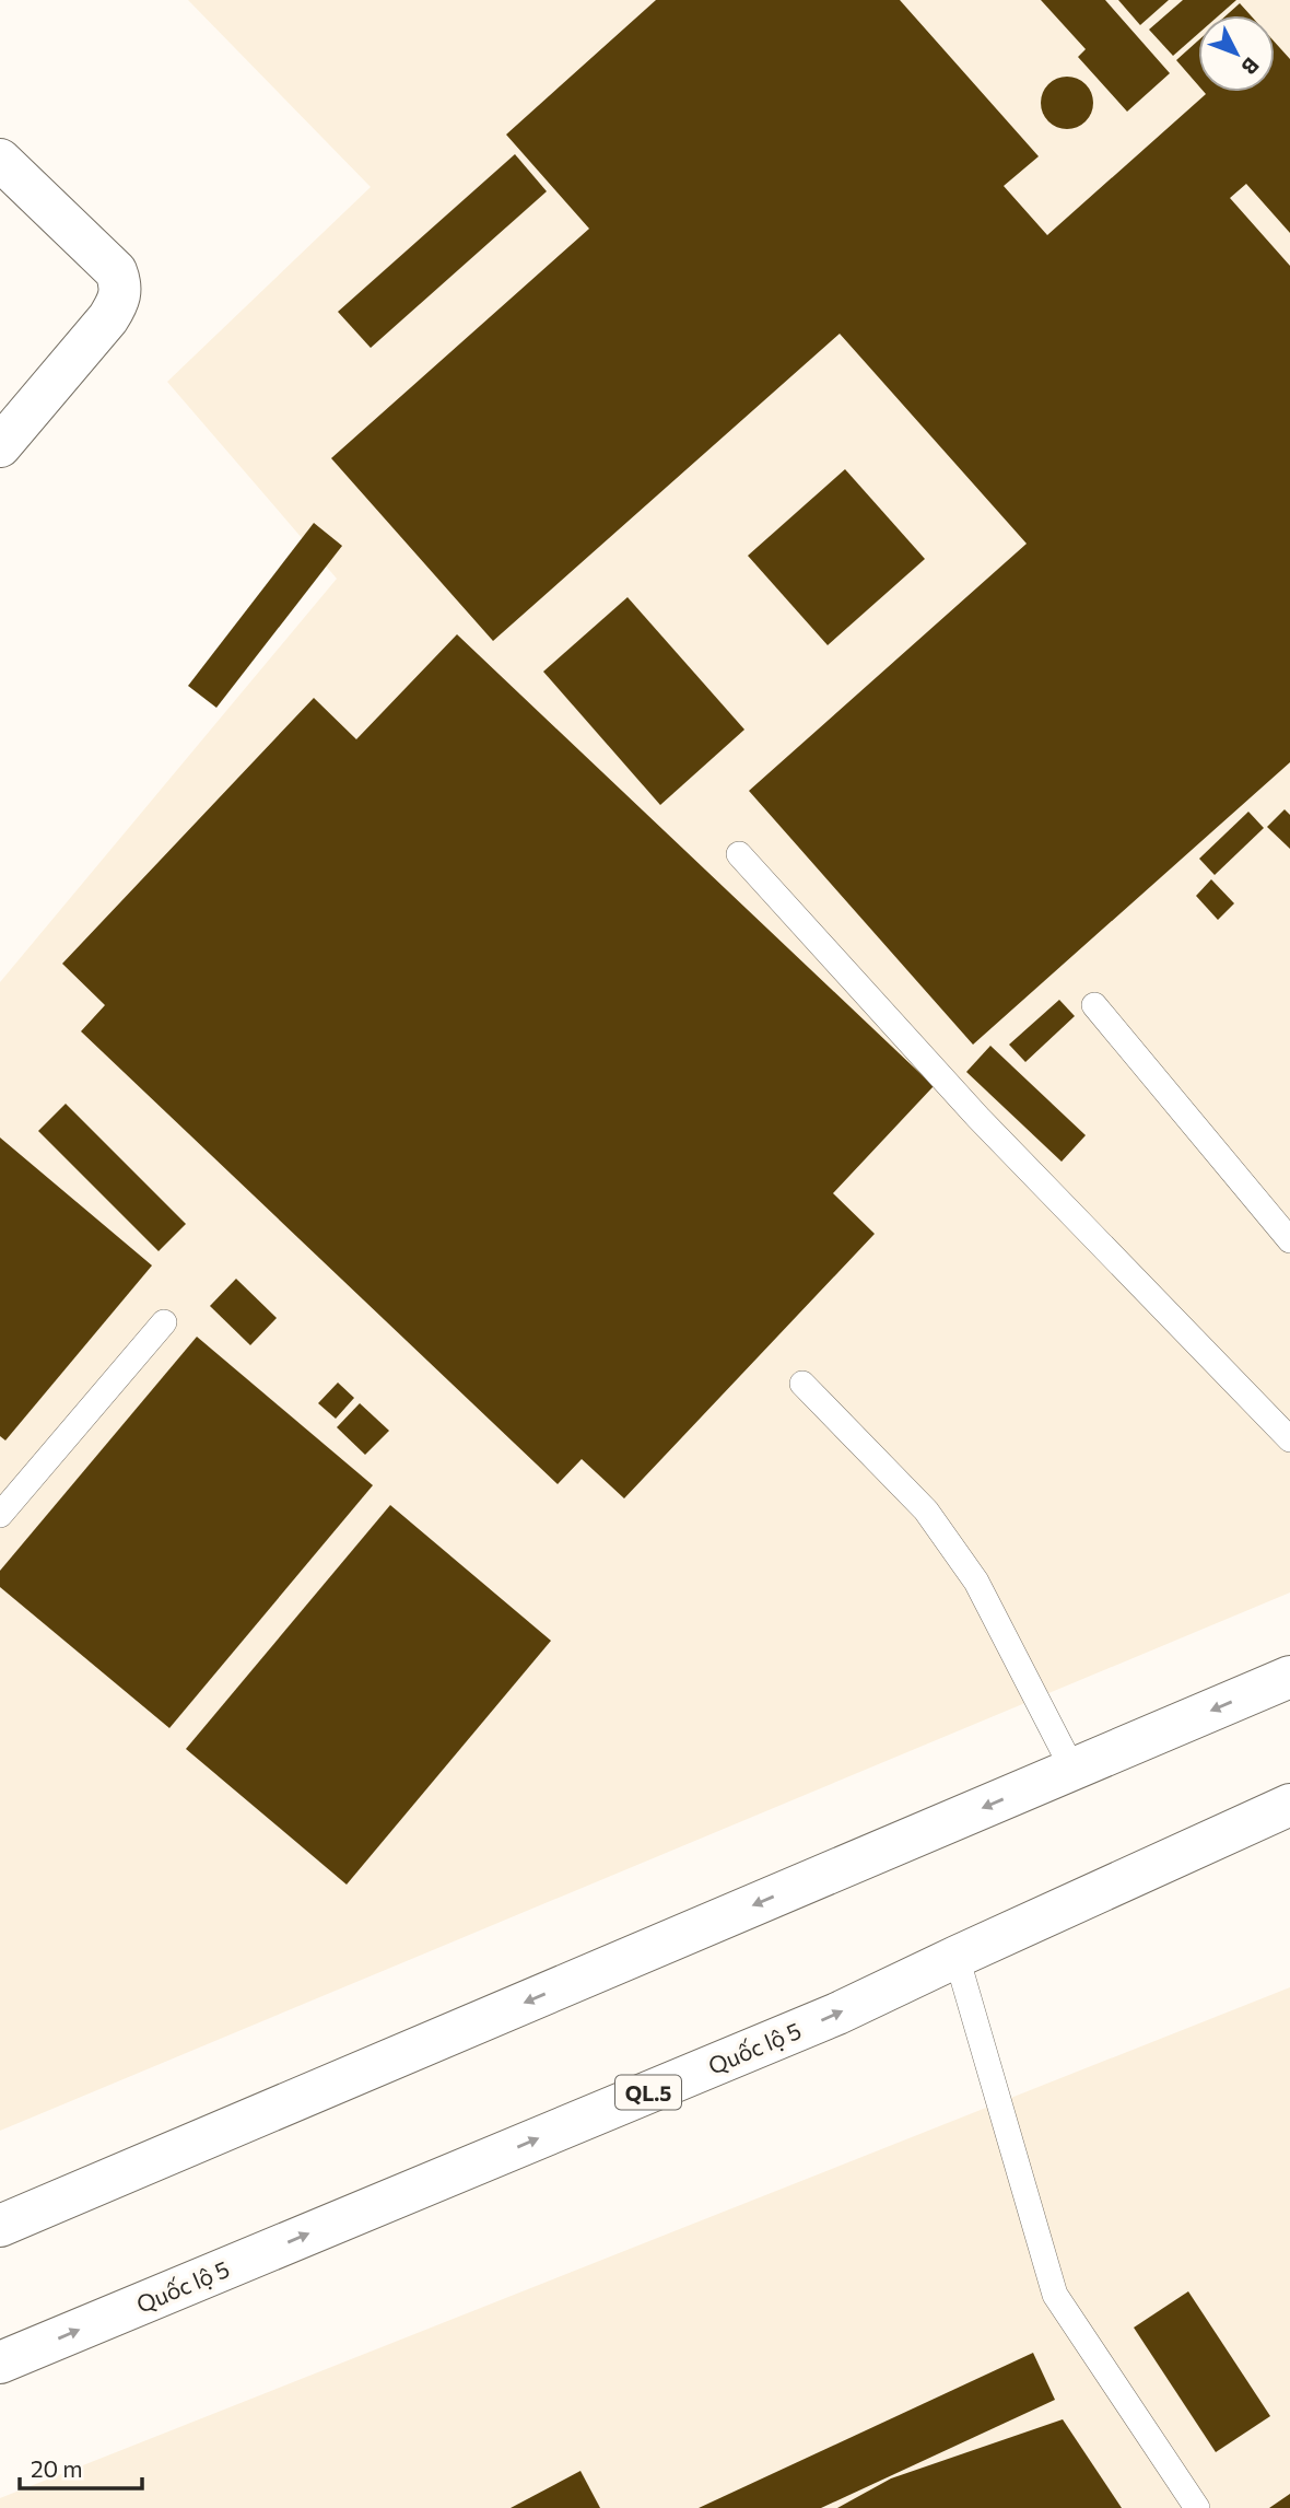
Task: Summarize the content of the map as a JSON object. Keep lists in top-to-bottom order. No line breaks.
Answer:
{"streets":{"main road":["Quốc lộ 5","QL.5"]},"scale_bar":"20 m","north":"bottom right"}
